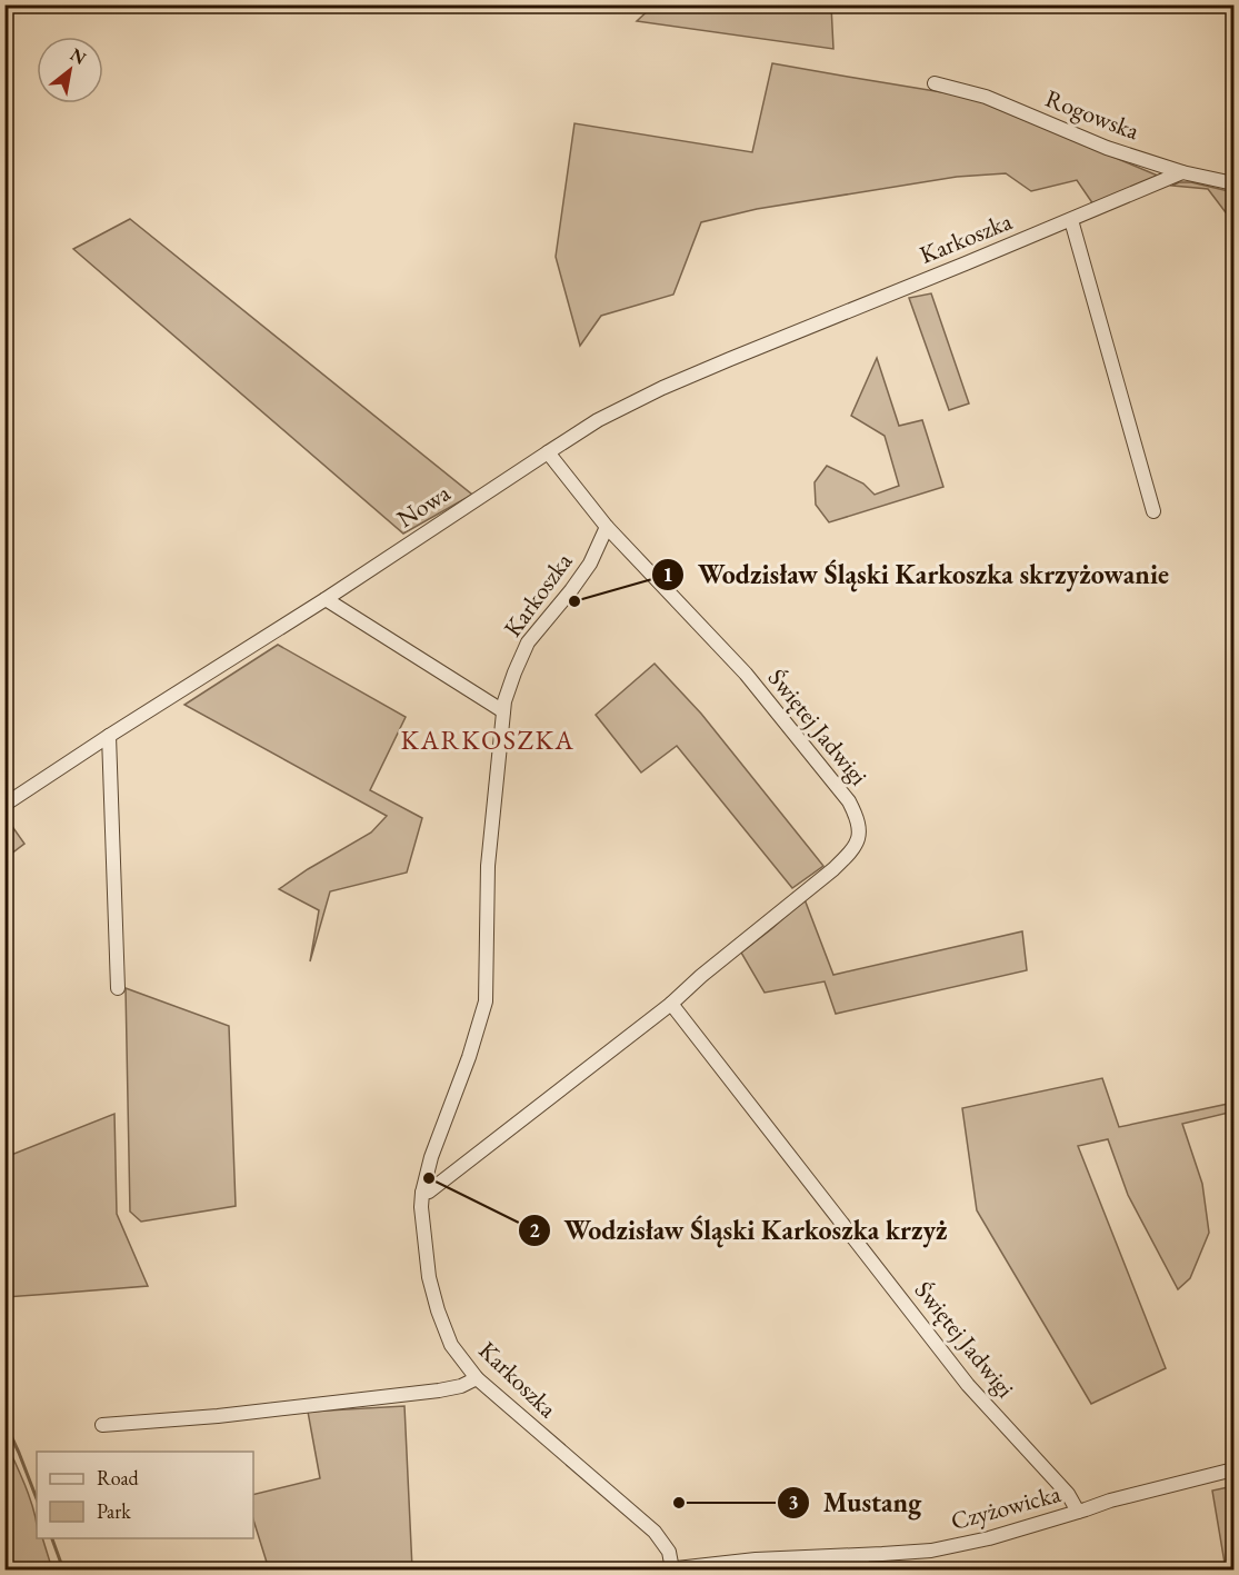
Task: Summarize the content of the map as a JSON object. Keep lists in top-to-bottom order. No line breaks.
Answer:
{"streets":{"street":["Rogowska","Karkoszka","Nowa","Świętej Jadwigi","Czyżowicka"]},"crossings":[["Rogowska","Karkoszka"],["Karkoszka","Nowa"],["Karkoszka","Świętej Jadwigi"],["Karkoszka","Czyżowicka"],["Świętej Jadwigi","Czyżowicka"]],"districts":["KARKOSZKA"],"places":["Wodzisław Śląski Karkoszka skrzyżowanie","Wodzisław Śląski Karkoszka krzyż","Mustang"],"legend":["Road","Park"],"north":"top right"}
